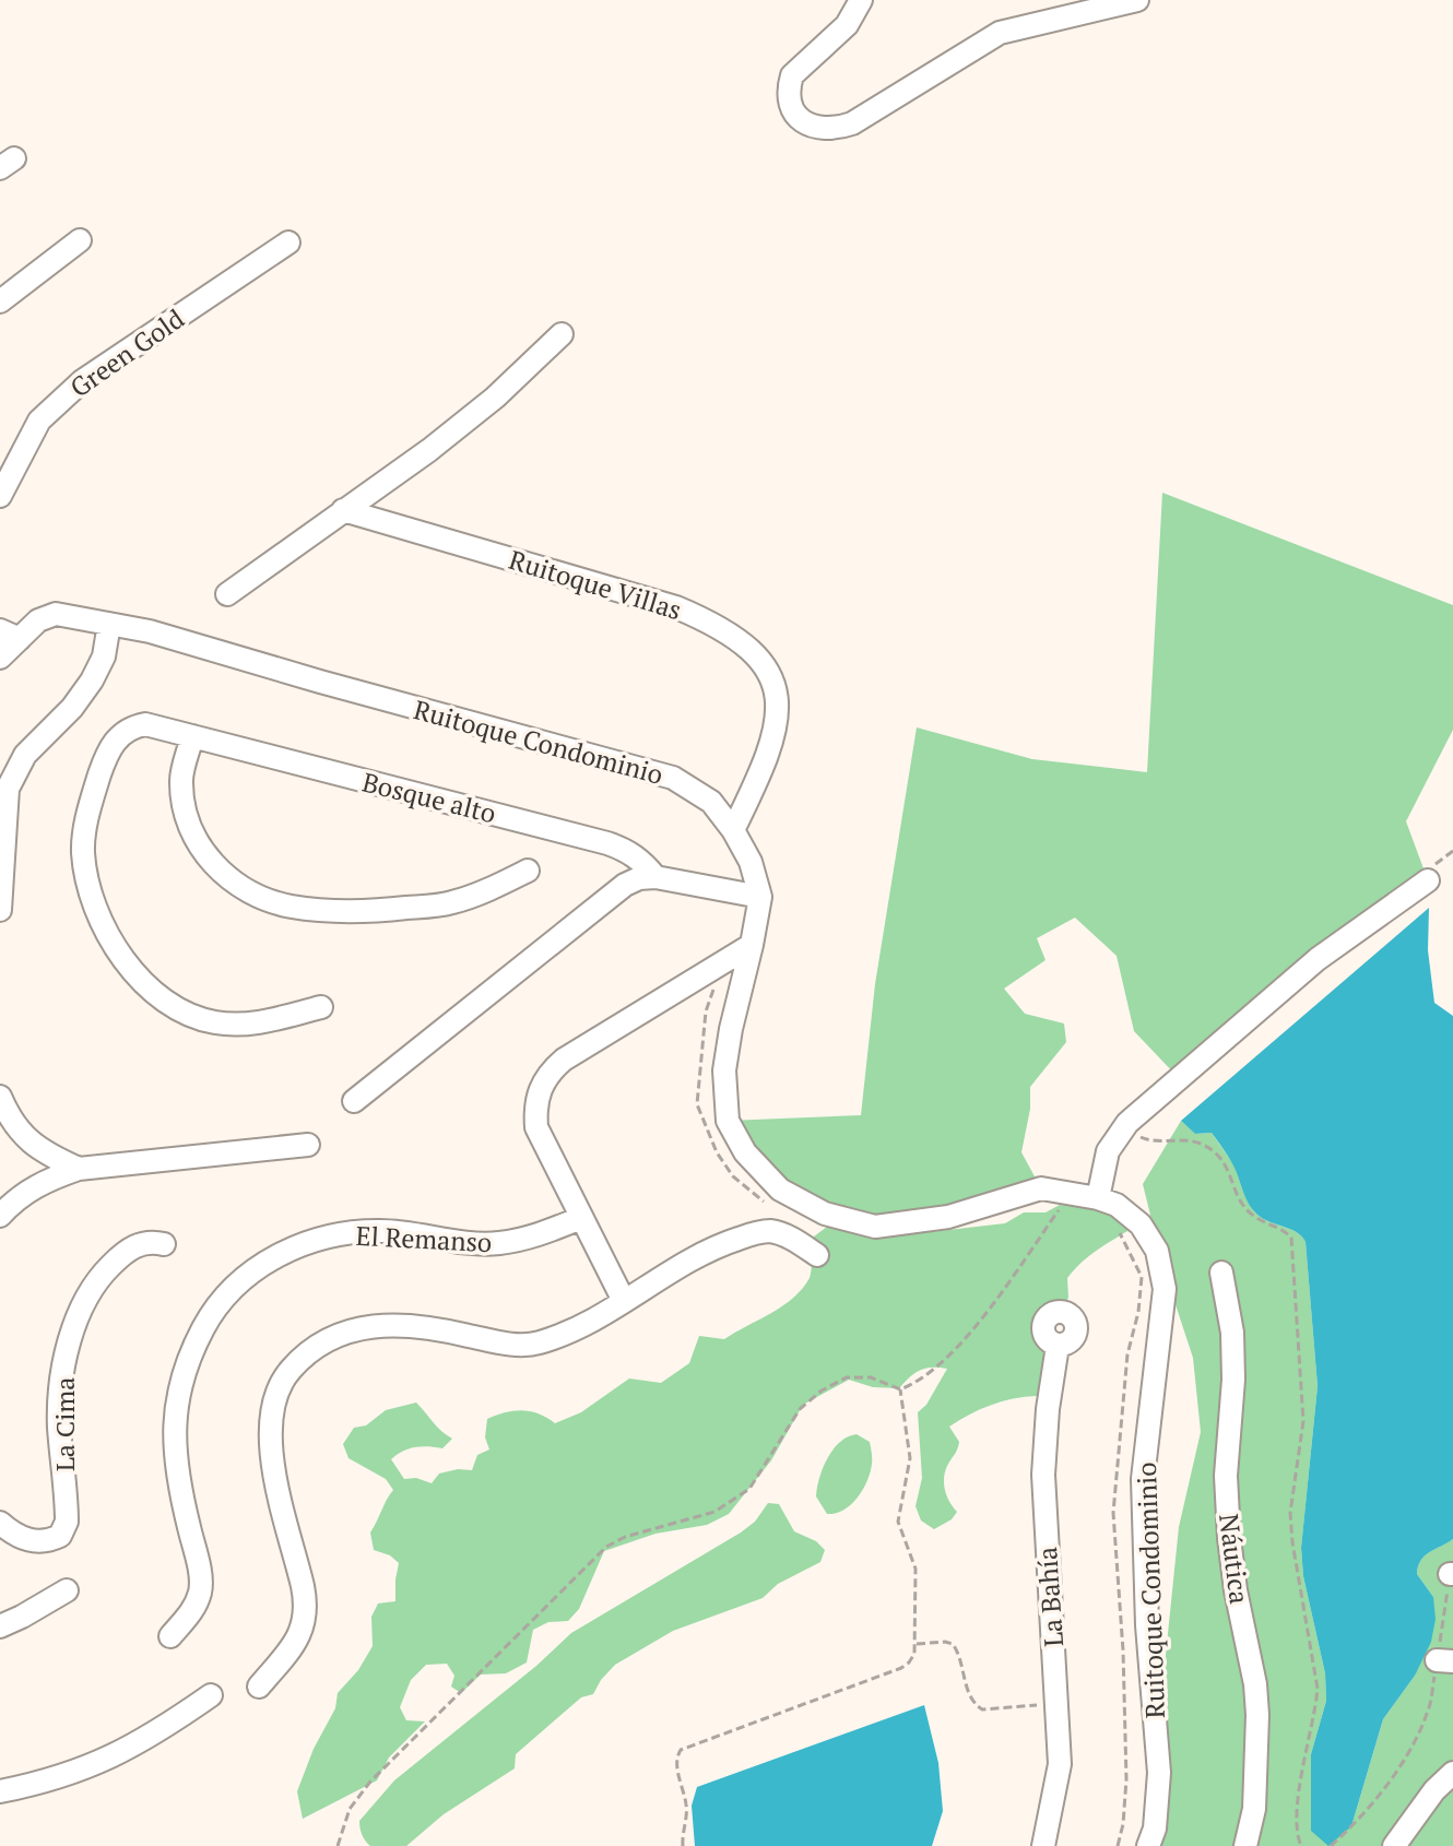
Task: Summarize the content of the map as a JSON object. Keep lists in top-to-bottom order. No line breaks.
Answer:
{"streets":{"street":["Green Gold","Ruitoque Villas","Ruitoque Condominio","Bosque alto","El Remanso","La Cima","Náutica","La Bahía"]},"crossings":[["Ruitoque Villas","Ruitoque Condominio"],["Ruitoque Condominio","Bosque alto"]]}
